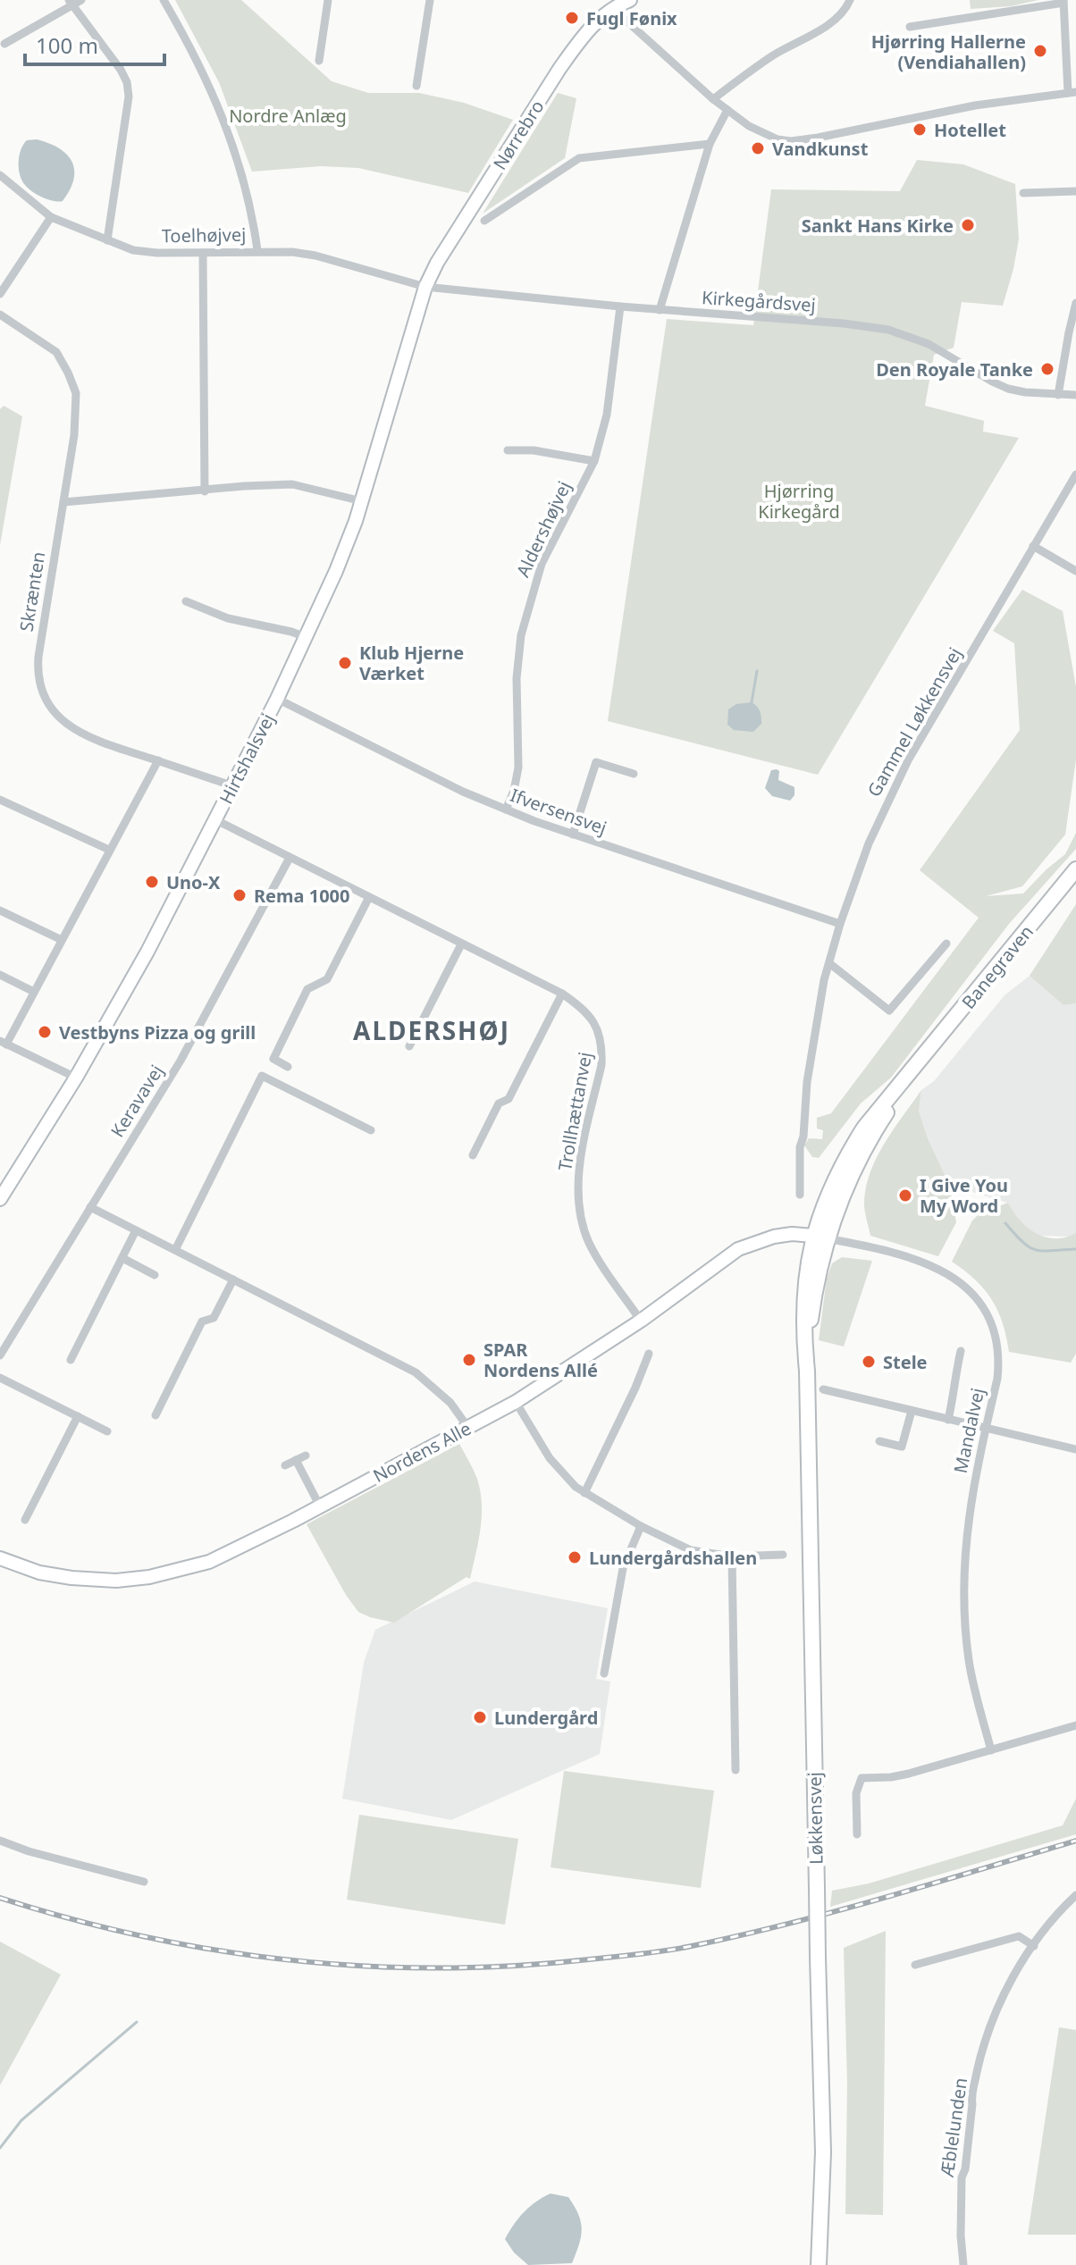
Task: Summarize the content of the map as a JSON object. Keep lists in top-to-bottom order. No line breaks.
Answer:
{"streets":{"main road":["Banegraven","Løkkensvej"],"street":["Nørrebro","Toelhøjvej","Kirkegårdsvej","Aldershøjvej","Skrænten","Gammel Løkkensvej","Hirtshalsvej","Ifversensvej","Keravavej","Trollhættanvej","Mandalvej","Nordens Alle","Æblelunden"]},"crossings":[["Nørrebro","Toelhøjvej"],["Nørrebro","Kirkegårdsvej"],["Nørrebro","Hirtshalsvej"],["Toelhøjvej","Kirkegårdsvej"],["Toelhøjvej","Hirtshalsvej"],["Kirkegårdsvej","Aldershøjvej"],["Kirkegårdsvej","Hirtshalsvej"],["Aldershøjvej","Ifversensvej"],["Skrænten","Hirtshalsvej"],["Gammel Løkkensvej","Ifversensvej"],["Hirtshalsvej","Ifversensvej"],["Hirtshalsvej","Trollhættanvej"],["Banegraven","Mandalvej"],["Banegraven","Nordens Alle"],["Banegraven","Løkkensvej"],["Keravavej","Trollhættanvej"],["Trollhættanvej","Nordens Alle"],["Mandalvej","Nordens Alle"],["Mandalvej","Løkkensvej"],["Nordens Alle","Løkkensvej"]],"districts":["ALDERSHØJ"],"parks":["Nordre Anlæg","Hjørring Kirkegård"],"places":["Fugl Fønix","Hjørring Hallerne (Vendiahallen)","Hotellet","Vandkunst","Sankt Hans Kirke","Den Royale Tanke","Klub Hjerne Værket","Uno-X","Rema 1000","Vestbyns Pizza og grill","I Give You My Word","SPAR Nordens Allé","Stele","Lundergårdshallen","Lundergård"],"scale_bar":"100 m"}
